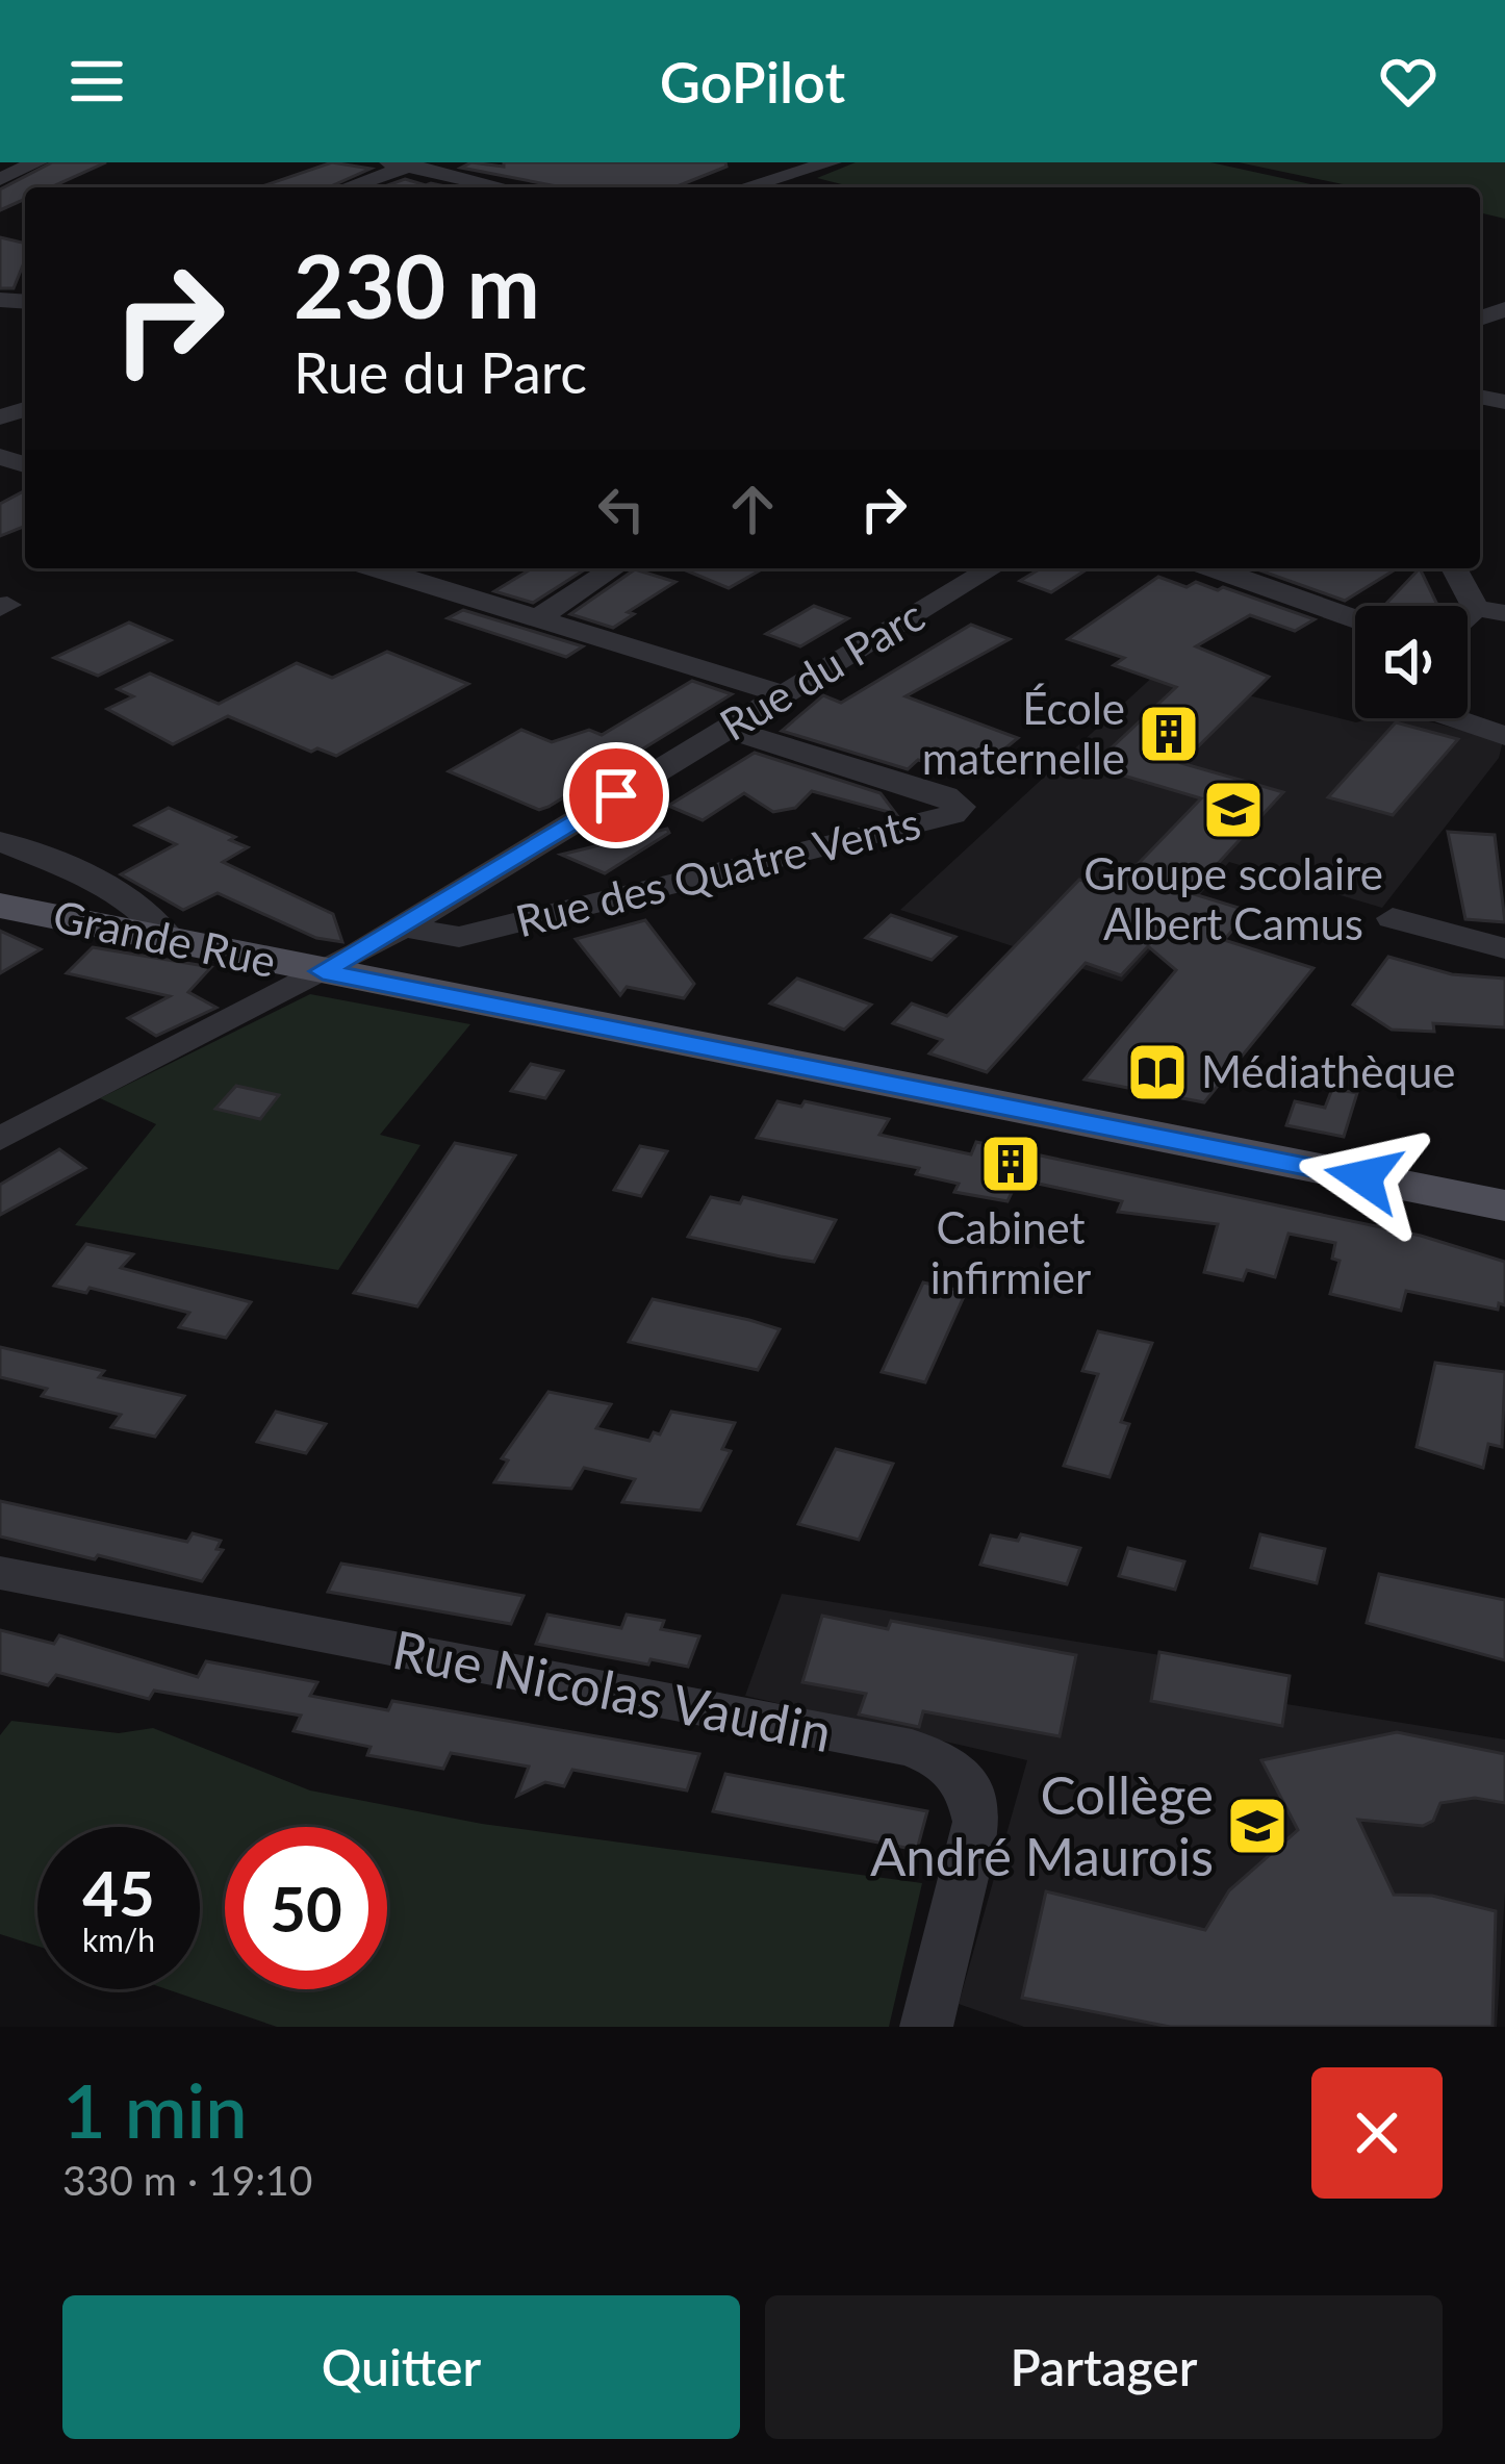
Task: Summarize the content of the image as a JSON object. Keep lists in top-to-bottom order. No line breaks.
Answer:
{"streets":{"main road":["Grande Rue"],"street":["Rue du Parc","Rue des Quatre Vents","Rue Nicolas Vaudin"]},"crossings":[["Rue du Parc","Rue des Quatre Vents"],["Rue du Parc","Grande Rue"]],"places":{"building":["École maternelle","Cabinet infirmier"],"school or university":["Groupe scolaire Albert Camus","Collège André Maurois"],"library":["Médiathèque"]},"page":{"header":"GoPilot","turn":["230 m","Rue du Parc"],"speed":"45 km/h","limit":"50","heading":["1 min","330 m · 19:10"],"buttons":["Quitter","Partager"]}}
